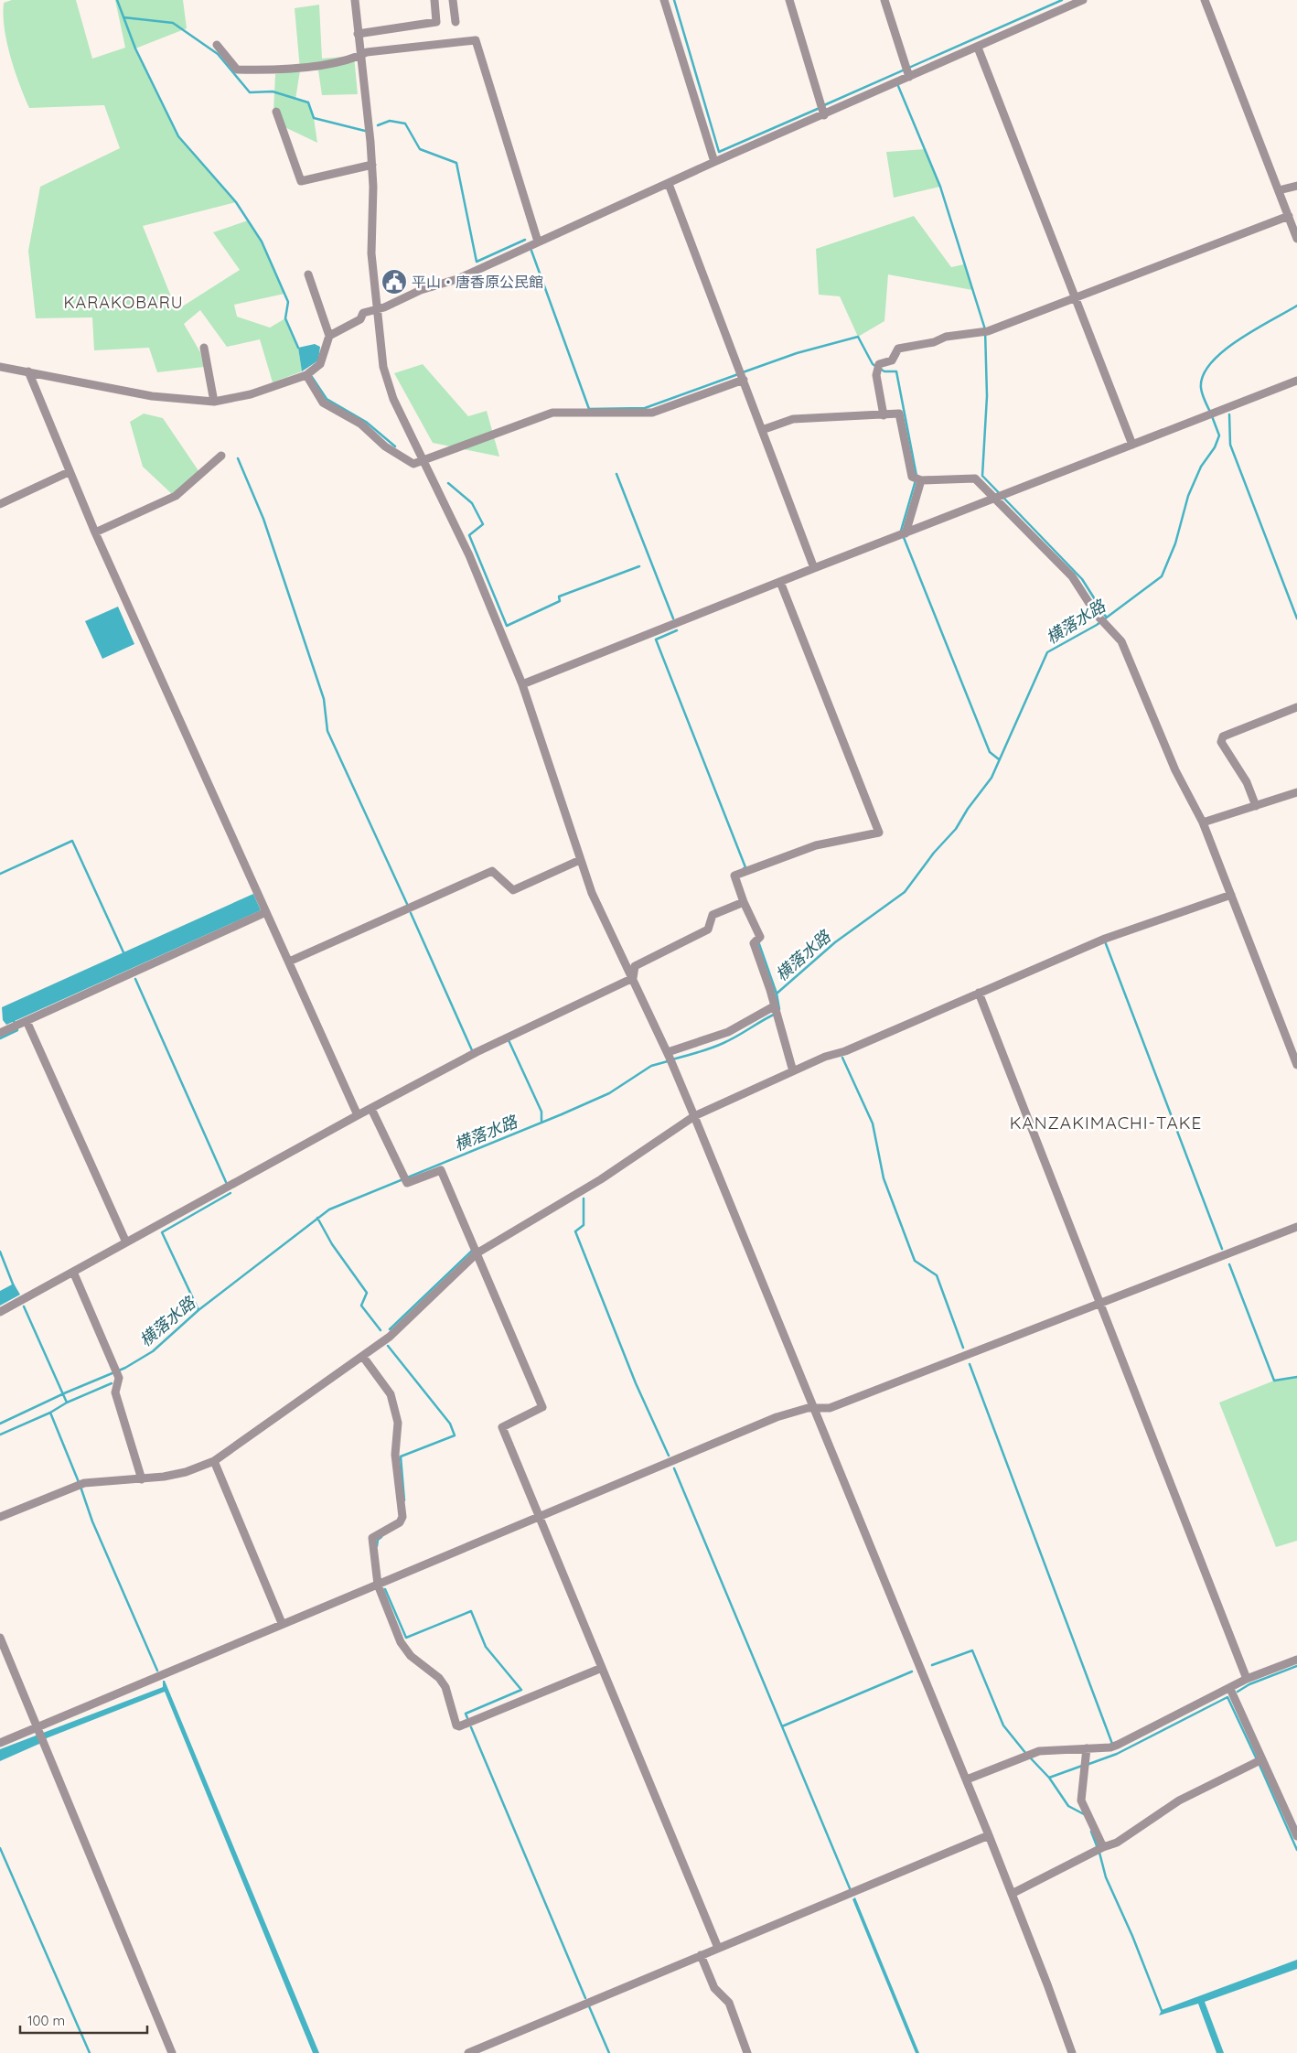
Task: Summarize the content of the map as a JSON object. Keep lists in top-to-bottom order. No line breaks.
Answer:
{"districts":["KARAKOBARU","KANZAKIMACHI-TAKE"],"water":["横落水路"],"places":{"public building":["平山・唐香原公民館"]},"scale_bar":"100 m"}
